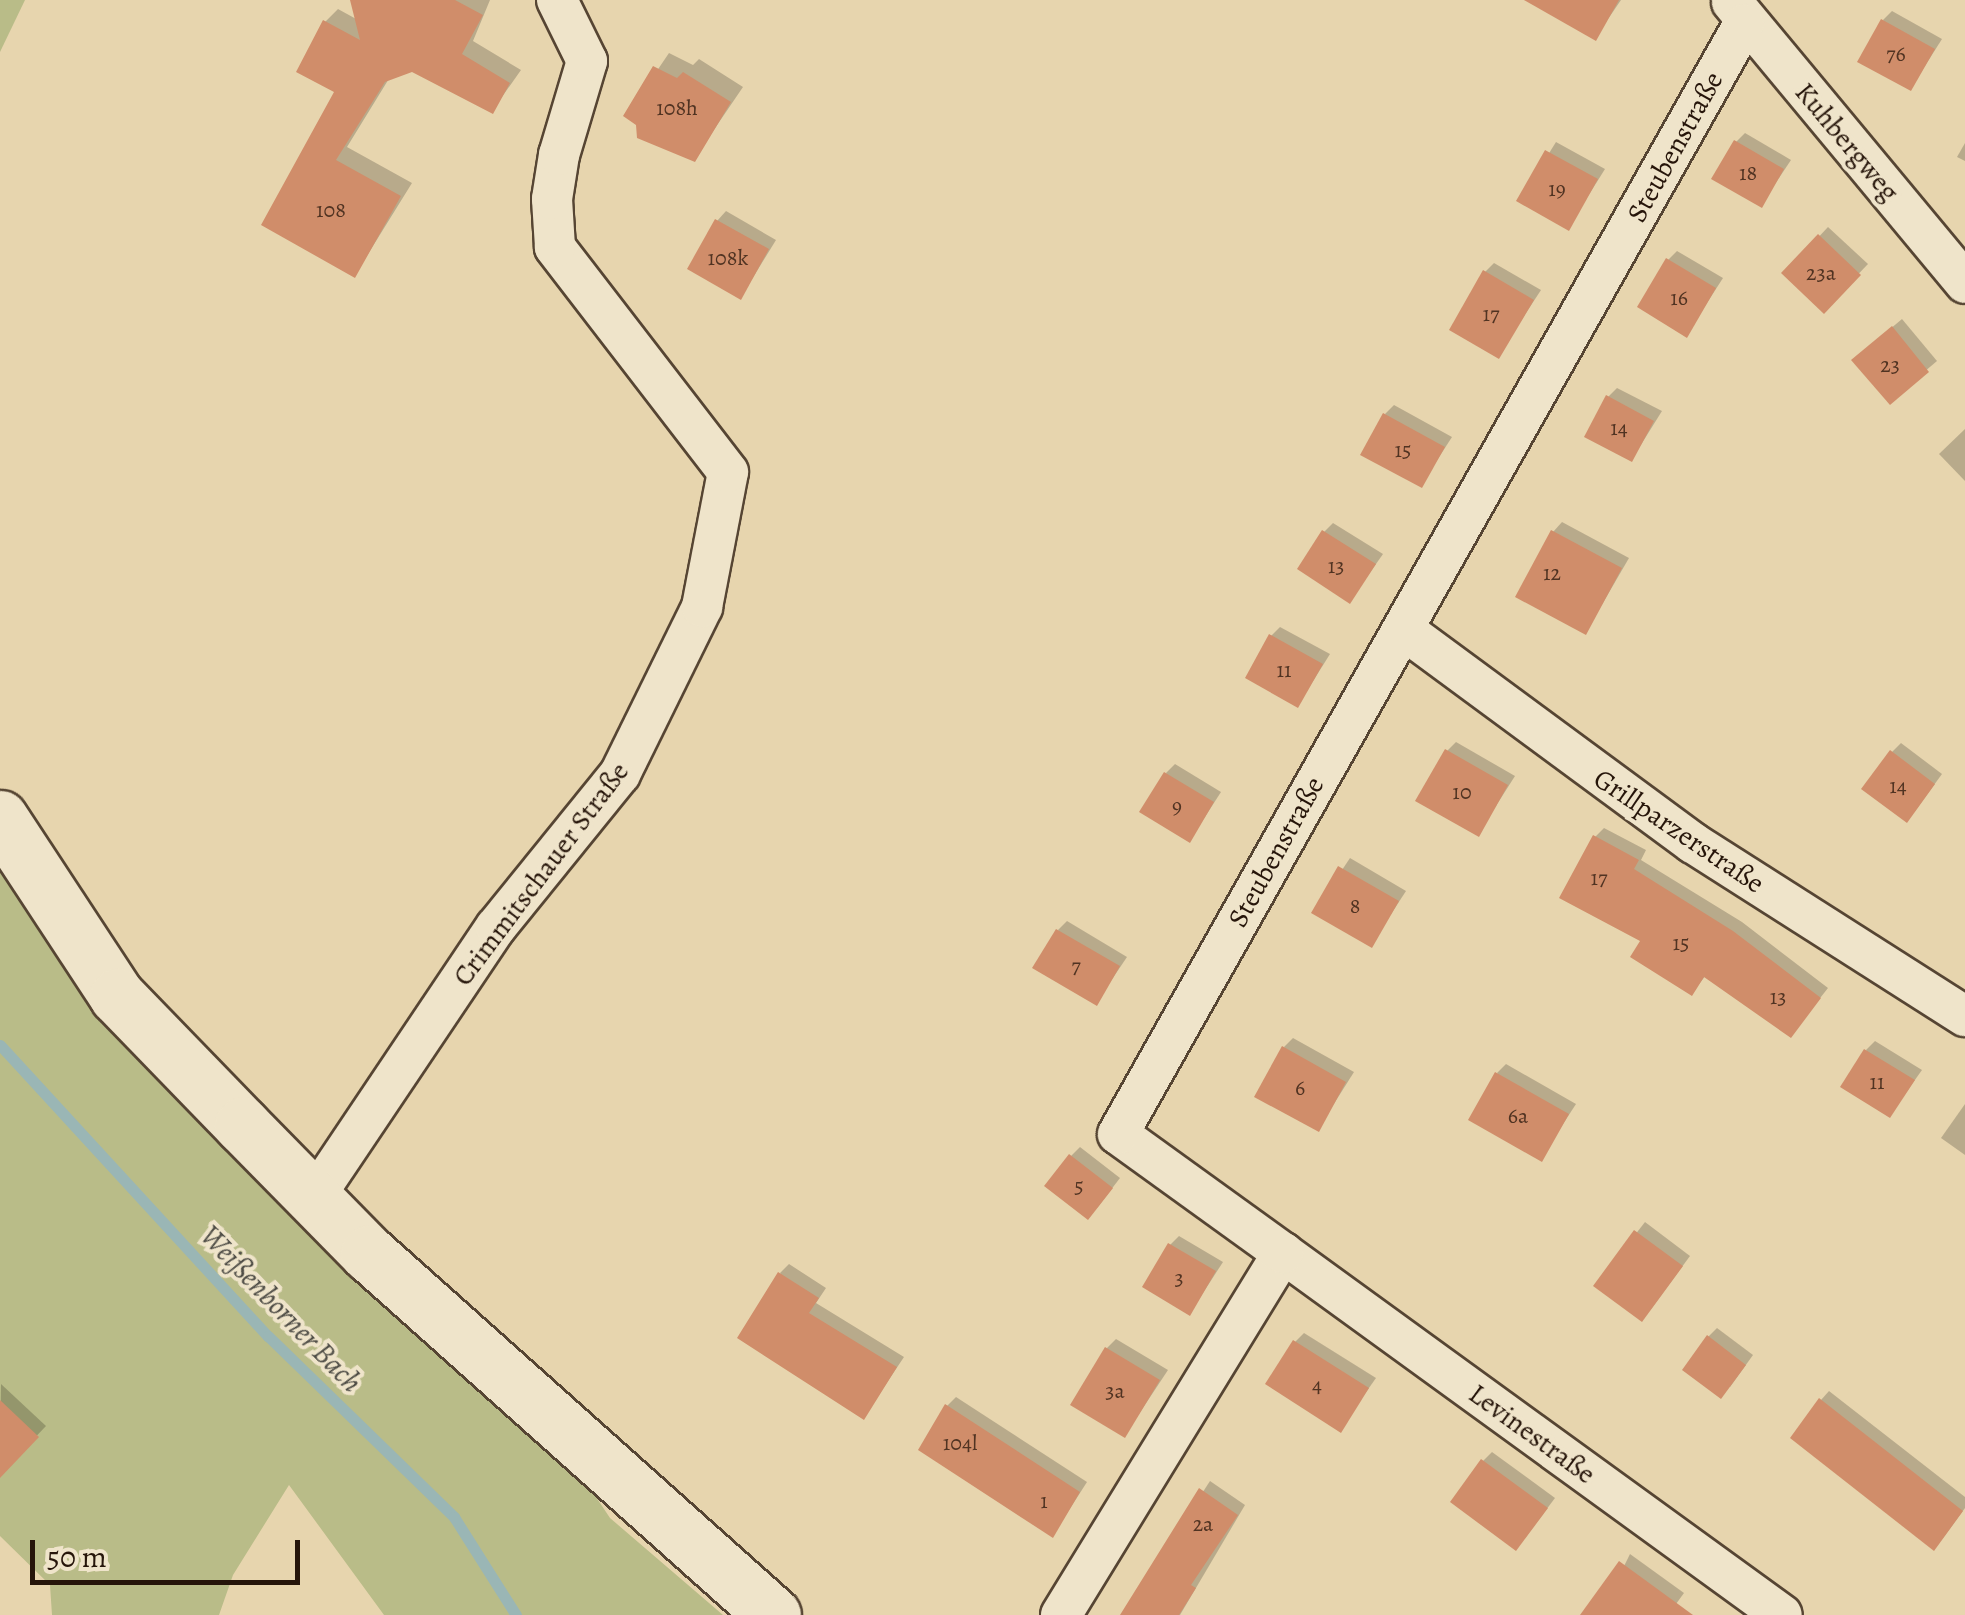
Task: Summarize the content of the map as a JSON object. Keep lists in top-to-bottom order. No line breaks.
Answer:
{"streets":{"street":["Kuhbergweg","Steubenstraße","Grillparzerstraße","Crimmitschauer Straße","Levinestraße"]},"crossings":[["Kuhbergweg","Steubenstraße"],["Steubenstraße","Grillparzerstraße"],["Steubenstraße","Levinestraße"]],"water":["Weißenborner Bach"],"house_numbers":["76","108h","18","19","108","108k","23a","16","17","23","14","15","13","12","11","14","10","9","17","8","15","7","13","11","6","6a","5","3","4","3a","104l","1","2a"],"scale_bar":"50 m"}
